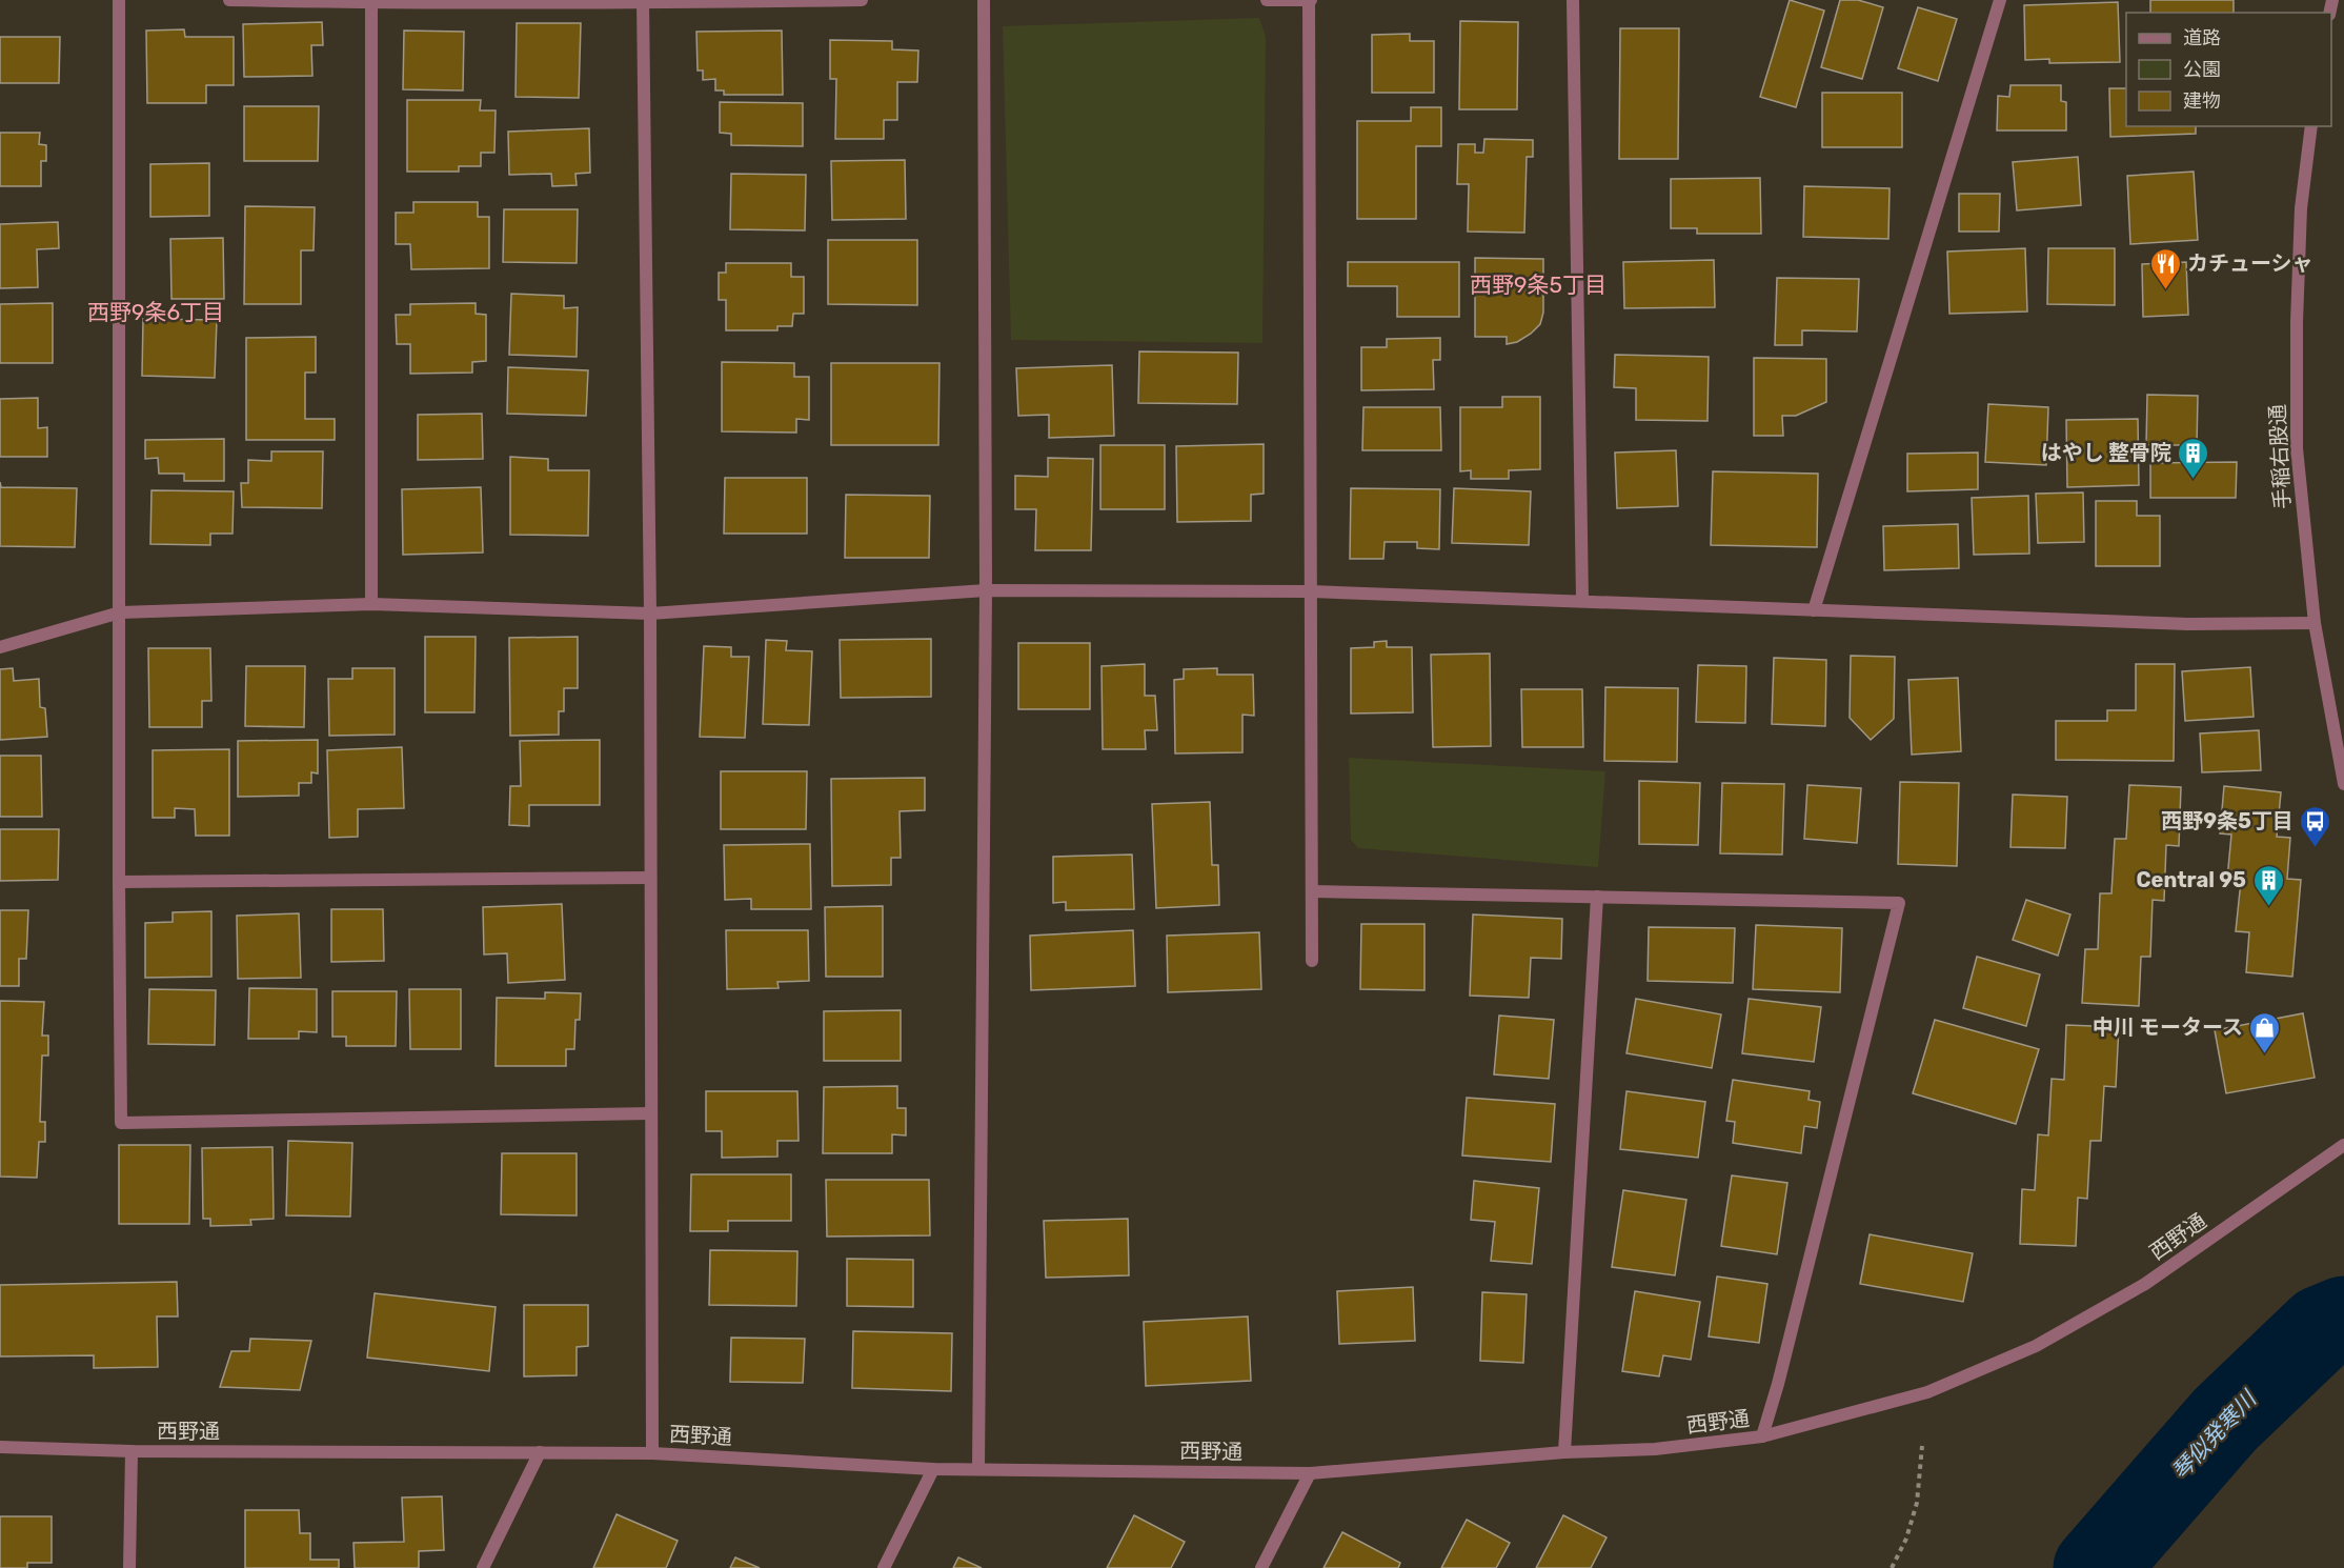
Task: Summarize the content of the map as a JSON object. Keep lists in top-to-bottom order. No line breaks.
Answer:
{"streets":{"street":["手稲右股通","西野通"]},"districts":["西野9条5丁目","西野9条6丁目"],"water":["琴似発寒川"],"places":{"restaurant":["カチューシャ"],"building":["はやし 整骨院","Central 95"],"bus stop":["西野9条5丁目"],"shop":["中川 モータース"]},"legend":["道路","公園","建物"]}
